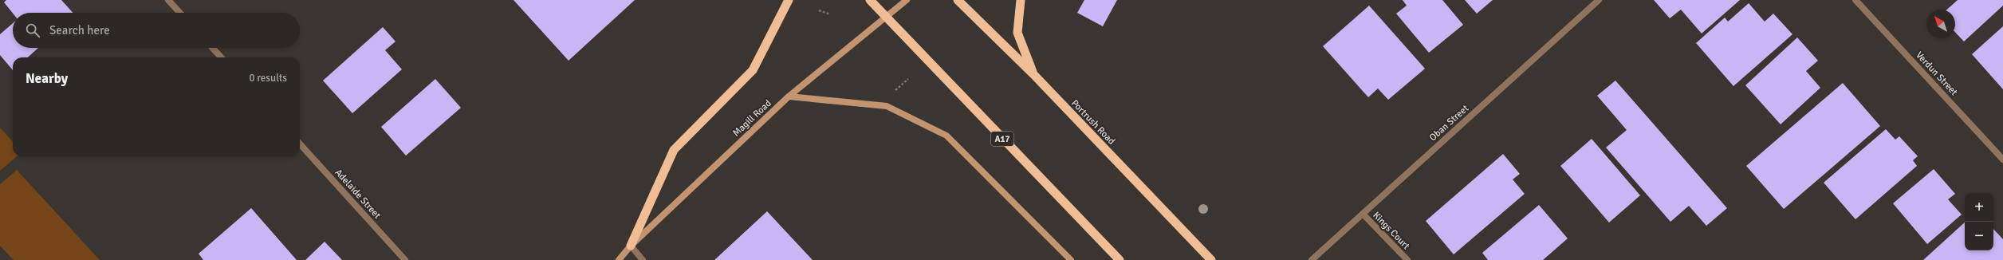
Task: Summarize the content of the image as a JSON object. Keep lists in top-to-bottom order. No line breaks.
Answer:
{"streets":{"highway":["Portrush Road","A17"],"main road":["Magill Road"],"street":["Verdun Street","Oban Street","Adelaide Street","Kings Court"]},"crossings":[["Magill Road","A17"],["Oban Street","Kings Court"]],"north":"top left","page":{"search":"Search here","heading":["Nearby","0 results"],"map_buttons":["+","−"]}}
